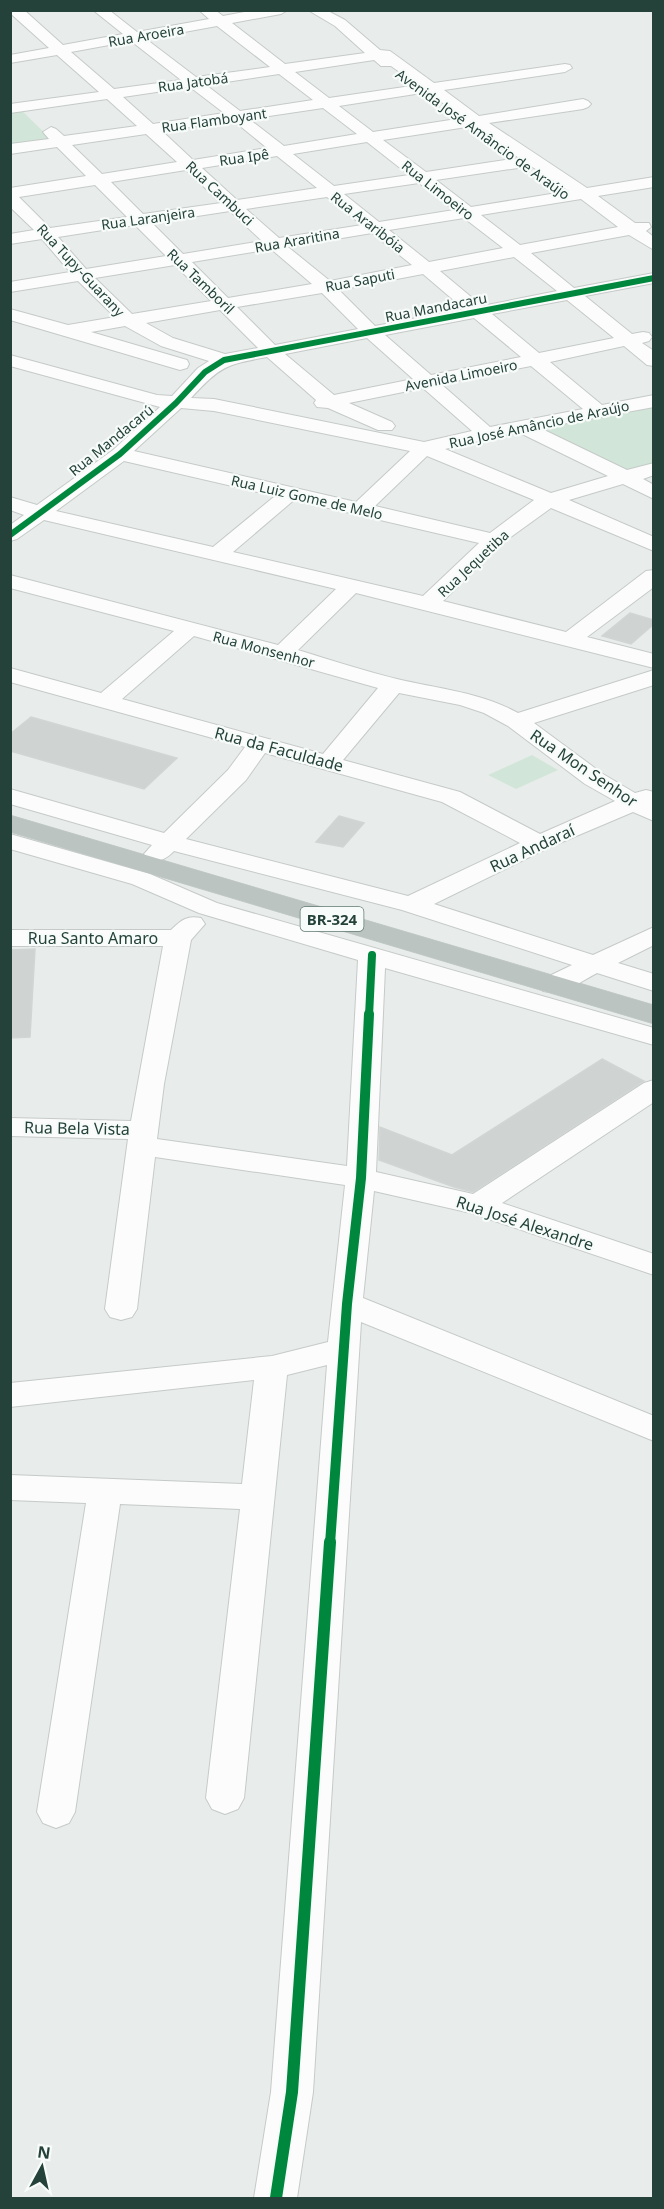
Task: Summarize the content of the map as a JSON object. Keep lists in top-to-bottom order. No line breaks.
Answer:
{"streets":{"highway":["BR-324"],"street":["Rua Aroeira","Rua Jatobá","Rua Flamboyant","Rua Ipê","Rua Limoeiro","Rua Cambuci","Rua Laranjeira","Rua Araribóia","Rua Araritina","Rua Tupy-Guarany","Rua Saputi","Rua Tamboril","Rua Mandacaru","Avenida Limoeiro","Rua José Amâncio de Araújo","Rua Mandacarú","Rua Luiz Gome de Melo","Rua Jequetiba","Rua Monsenhor","Rua da Faculdade","Rua Mon Senhor","Rua Andaraí","Rua Santo Amaro","Rua Bela Vista","Rua José Alexandre"]},"crossings":[["Rua Aroeira","Rua Limoeiro"],["Rua Aroeira","Rua Cambuci"],["Rua Aroeira","Rua Araribóia"],["Rua Jatobá","Rua Limoeiro"],["Rua Jatobá","Rua Cambuci"],["Rua Jatobá","Rua Araribóia"],["Rua Jatobá","Rua Tamboril"],["Rua Flamboyant","Rua Limoeiro"],["Rua Flamboyant","Rua Cambuci"],["Rua Flamboyant","Rua Araribóia"],["Rua Flamboyant","Rua Tamboril"],["Rua Ipê","Rua Limoeiro"],["Rua Ipê","Rua Cambuci"],["Rua Ipê","Rua Araribóia"],["Rua Ipê","Rua Tupy-Guarany"],["Rua Ipê","Rua Tamboril"],["Rua Limoeiro","Rua Laranjeira"],["Rua Limoeiro","Rua Araritina"],["Rua Limoeiro","Rua Saputi"],["Rua Limoeiro","Rua Mandacaru"],["Rua Limoeiro","Avenida Limoeiro"],["Rua Cambuci","Rua Laranjeira"],["Rua Cambuci","Rua Araritina"],["Rua Cambuci","Rua Saputi"],["Rua Cambuci","Rua Mandacaru"],["Rua Cambuci","Avenida Limoeiro"],["Rua Cambuci","Rua José Amâncio de Araújo"],["Rua Laranjeira","Rua Araribóia"],["Rua Laranjeira","Rua Tupy-Guarany"],["Rua Laranjeira","Rua Tamboril"],["Rua Araribóia","Rua Araritina"],["Rua Araribóia","Rua Saputi"],["Rua Araribóia","Rua Mandacaru"],["Rua Araribóia","Avenida Limoeiro"],["Rua Araribóia","Rua José Amâncio de Araújo"],["Rua Araritina","Rua Tupy-Guarany"],["Rua Araritina","Rua Tamboril"],["Rua Tupy-Guarany","Rua Saputi"],["Rua Tupy-Guarany","Rua Mandacaru"],["Rua Tupy-Guarany","Rua Mandacarú"],["Rua Saputi","Rua Tamboril"],["Rua Tamboril","Rua Mandacaru"],["Rua Tamboril","Avenida Limoeiro"],["Rua Tamboril","Rua José Amâncio de Araújo"],["Rua Tamboril","Rua Mandacarú"],["Rua Tamboril","Rua Jequetiba"],["Rua Mandacaru","Rua Mandacarú"],["Rua Mandacarú","Rua Luiz Gome de Melo"],["Rua Luiz Gome de Melo","Rua Jequetiba"],["Rua Monsenhor","Rua Mon Senhor"],["Rua da Faculdade","Rua Andaraí"],["Rua Mon Senhor","Rua Andaraí"],["BR-324","Rua Santo Amaro"],["Rua Bela Vista","Rua José Alexandre"]],"north":"top"}
